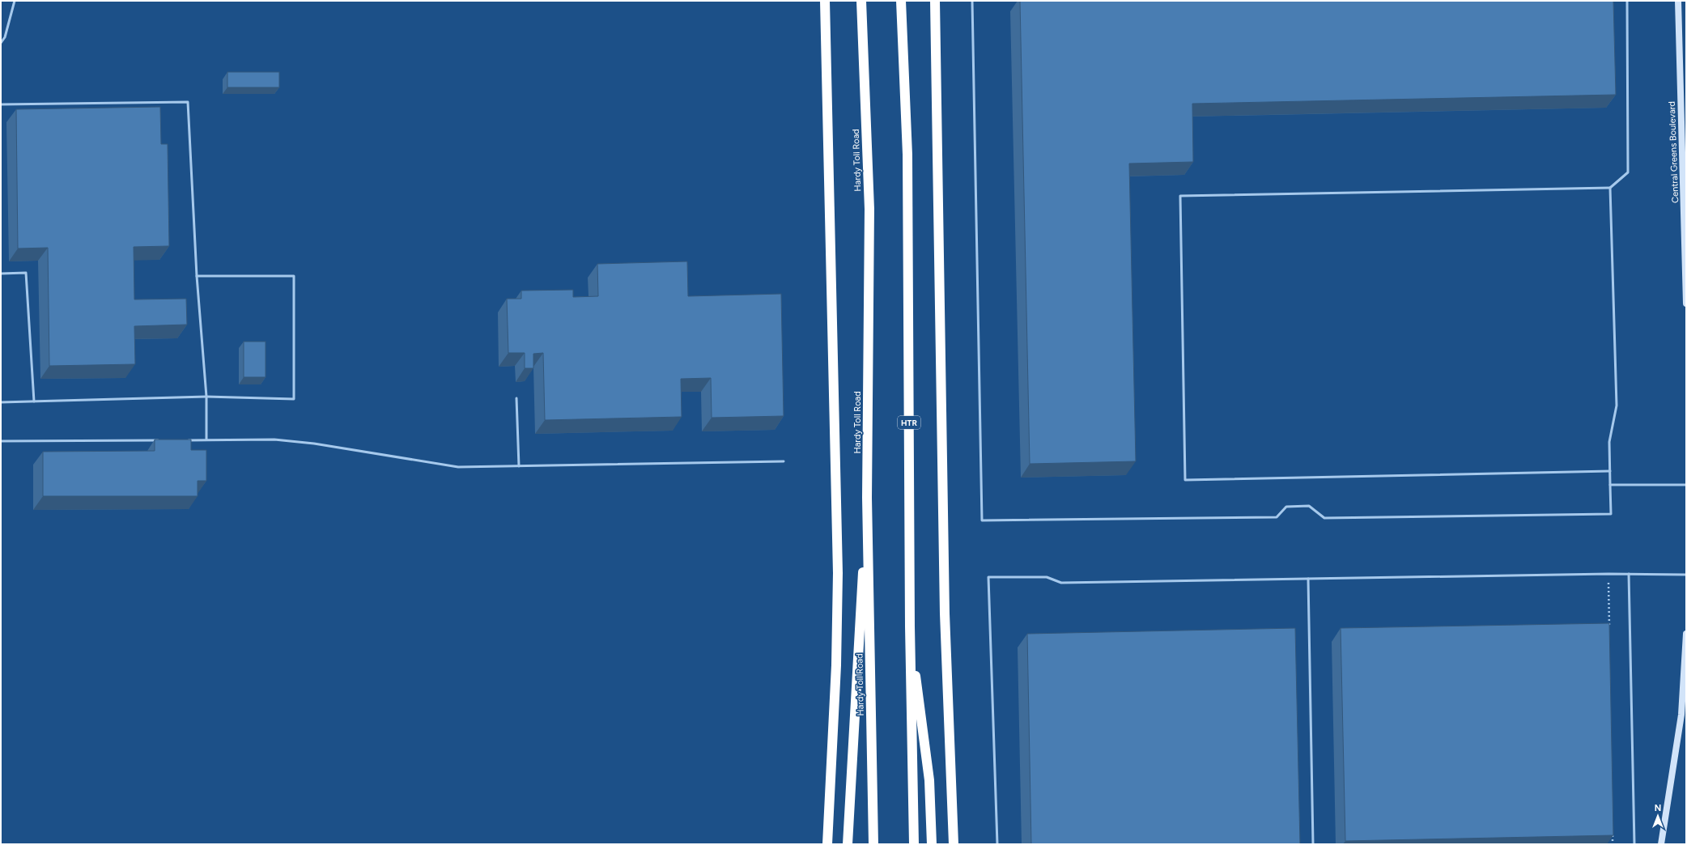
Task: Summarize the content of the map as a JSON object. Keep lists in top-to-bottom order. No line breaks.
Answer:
{"streets":{"highway":["Hardy Toll Road","HTR"],"street":["Central Greens Boulevard"]},"north":"top"}
